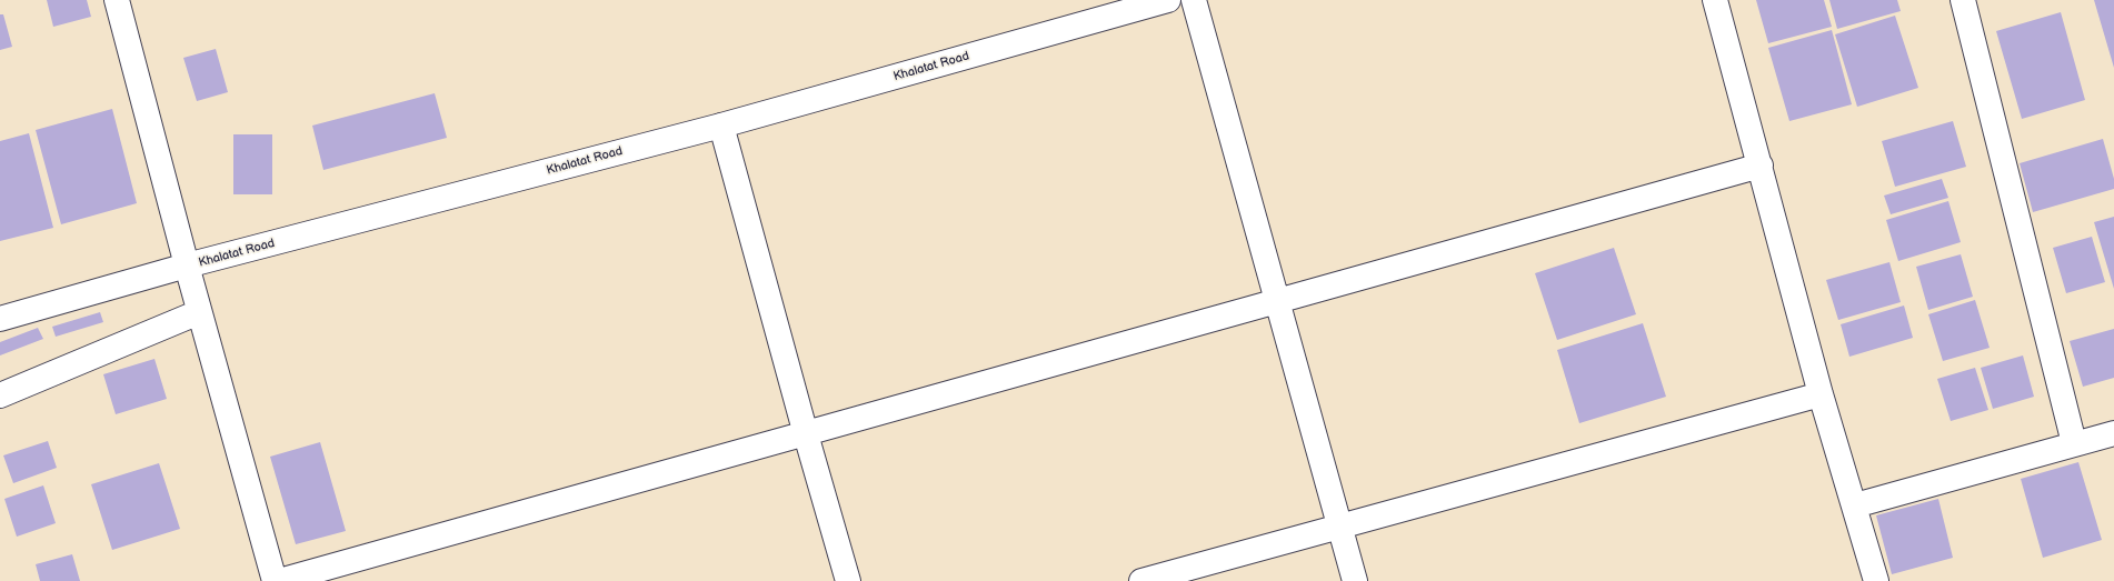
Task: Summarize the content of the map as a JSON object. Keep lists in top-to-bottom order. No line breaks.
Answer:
{"streets":{"street":["Khalatat Road"]}}
